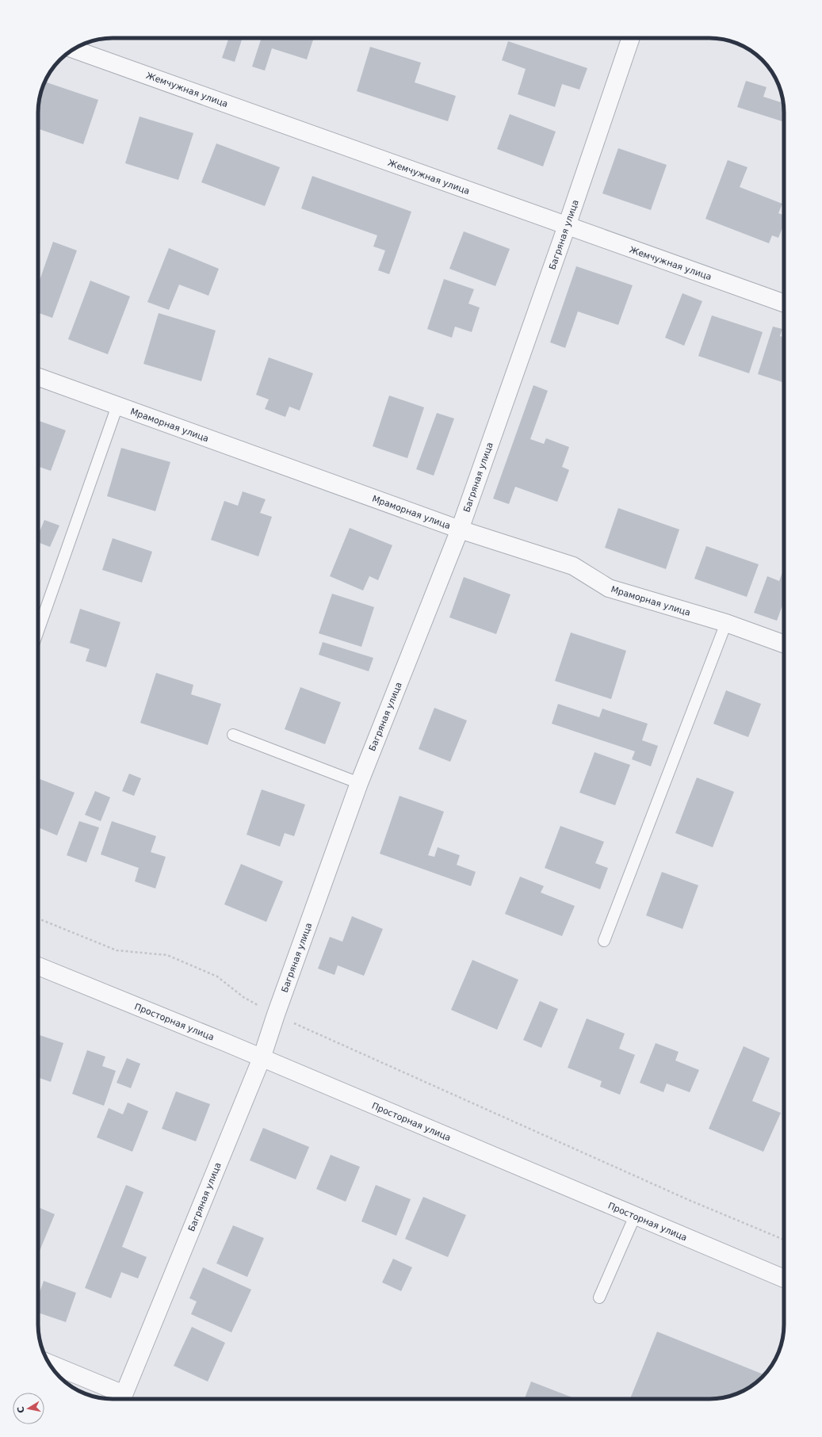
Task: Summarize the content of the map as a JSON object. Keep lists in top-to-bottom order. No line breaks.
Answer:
{"streets":{"street":["Жемчужная улица","Багряная улица","Мраморная улица","Просторная улица"]},"crossings":[["Жемчужная улица","Багряная улица"],["Багряная улица","Мраморная улица"],["Багряная улица","Просторная улица"]],"north":"left"}
